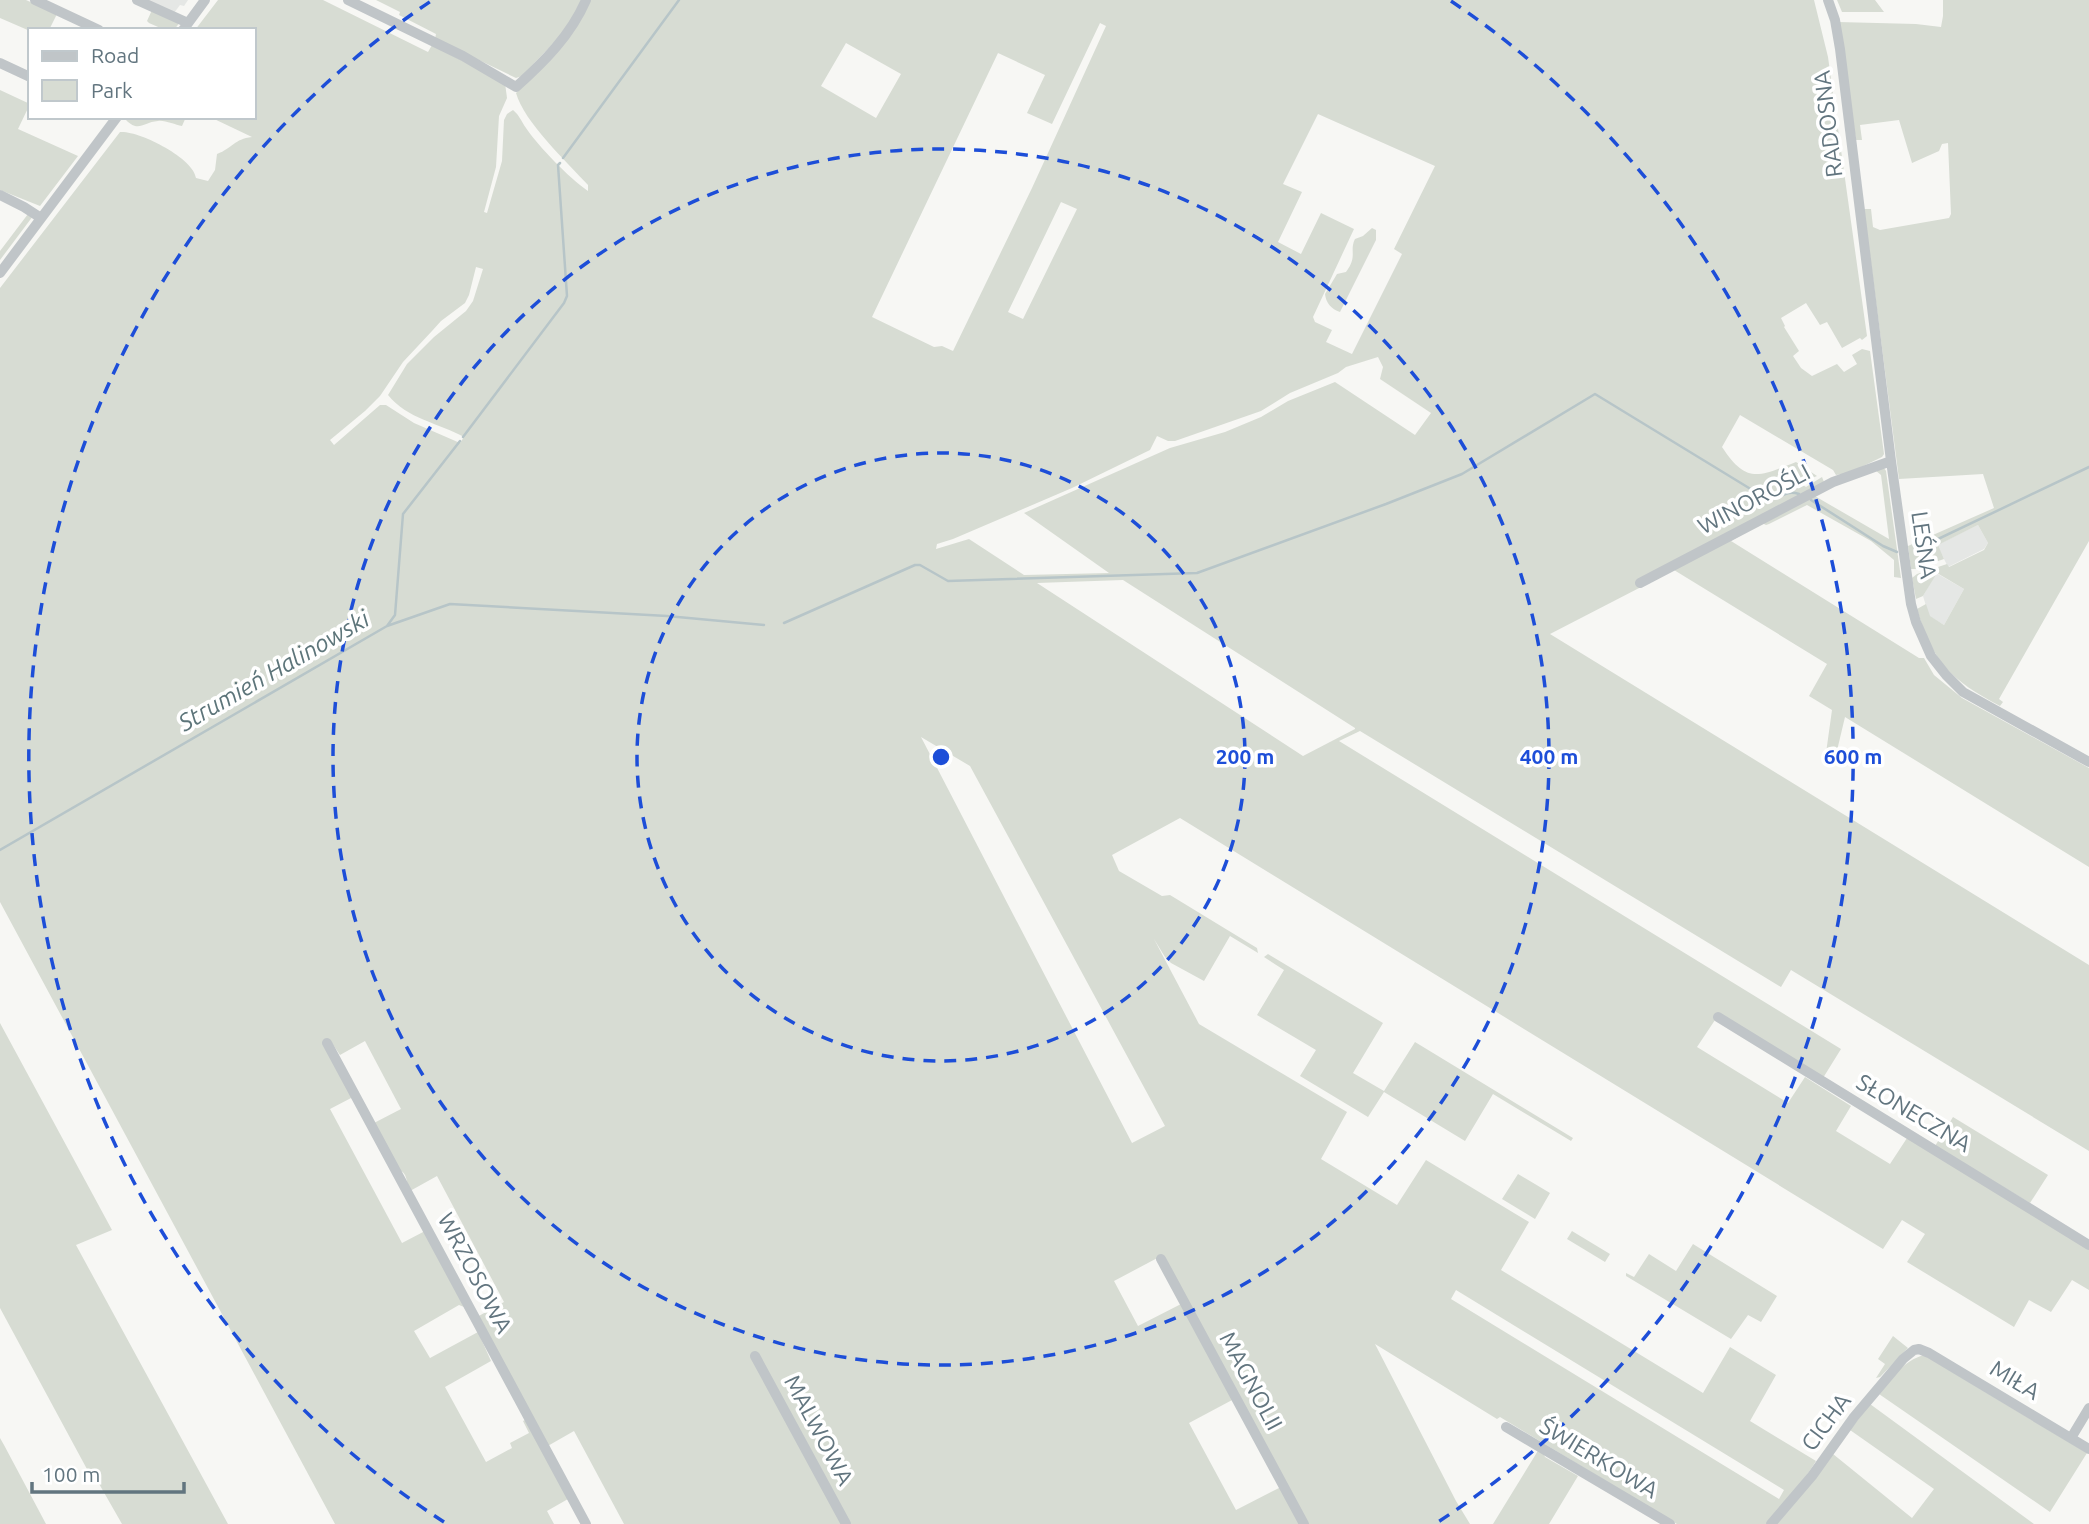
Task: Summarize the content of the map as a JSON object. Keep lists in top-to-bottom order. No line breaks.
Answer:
{"streets":{"street":["RADOSNA","WINOROŚLI","LEŚNA","SŁONECZNA","WRZOSOWA","MIŁA","MAGNOLII","CICHA","MALWOWA","ŚWIERKOWA"]},"crossings":[["RADOSNA","LEŚNA"],["WINOROŚLI","LEŚNA"],["MIŁA","CICHA"]],"water":["Strumień Halinowski"],"legend":["Road","Park"],"scale_bar":"100 m","rings":["200 m","400 m","600 m"]}
